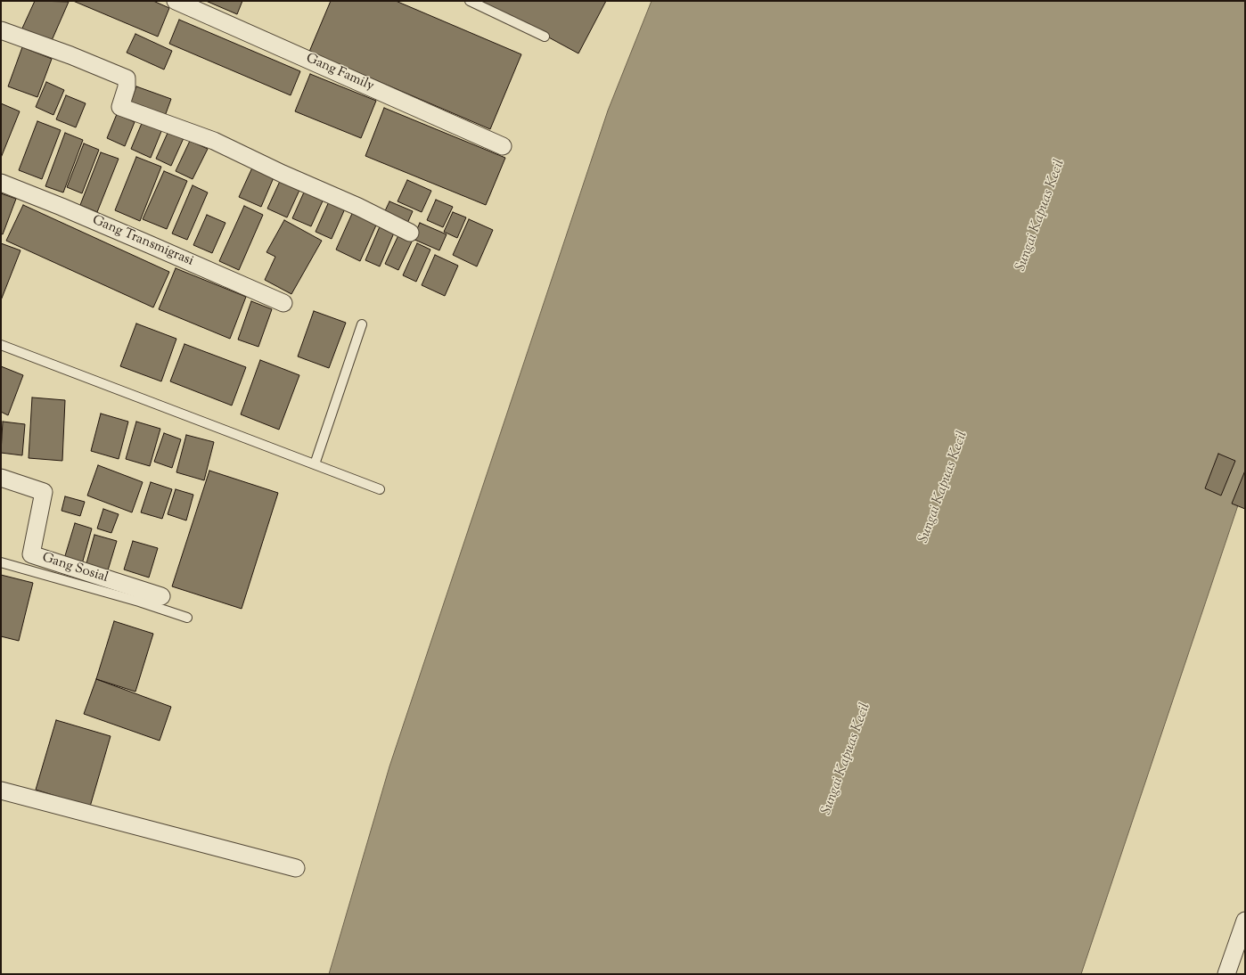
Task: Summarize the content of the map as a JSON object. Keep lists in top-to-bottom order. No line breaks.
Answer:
{"streets":{"street":["Gang Family","Gang Transmigrasi","Gang Sosial"]},"water":["Sungai Kapuas Kecil"]}
